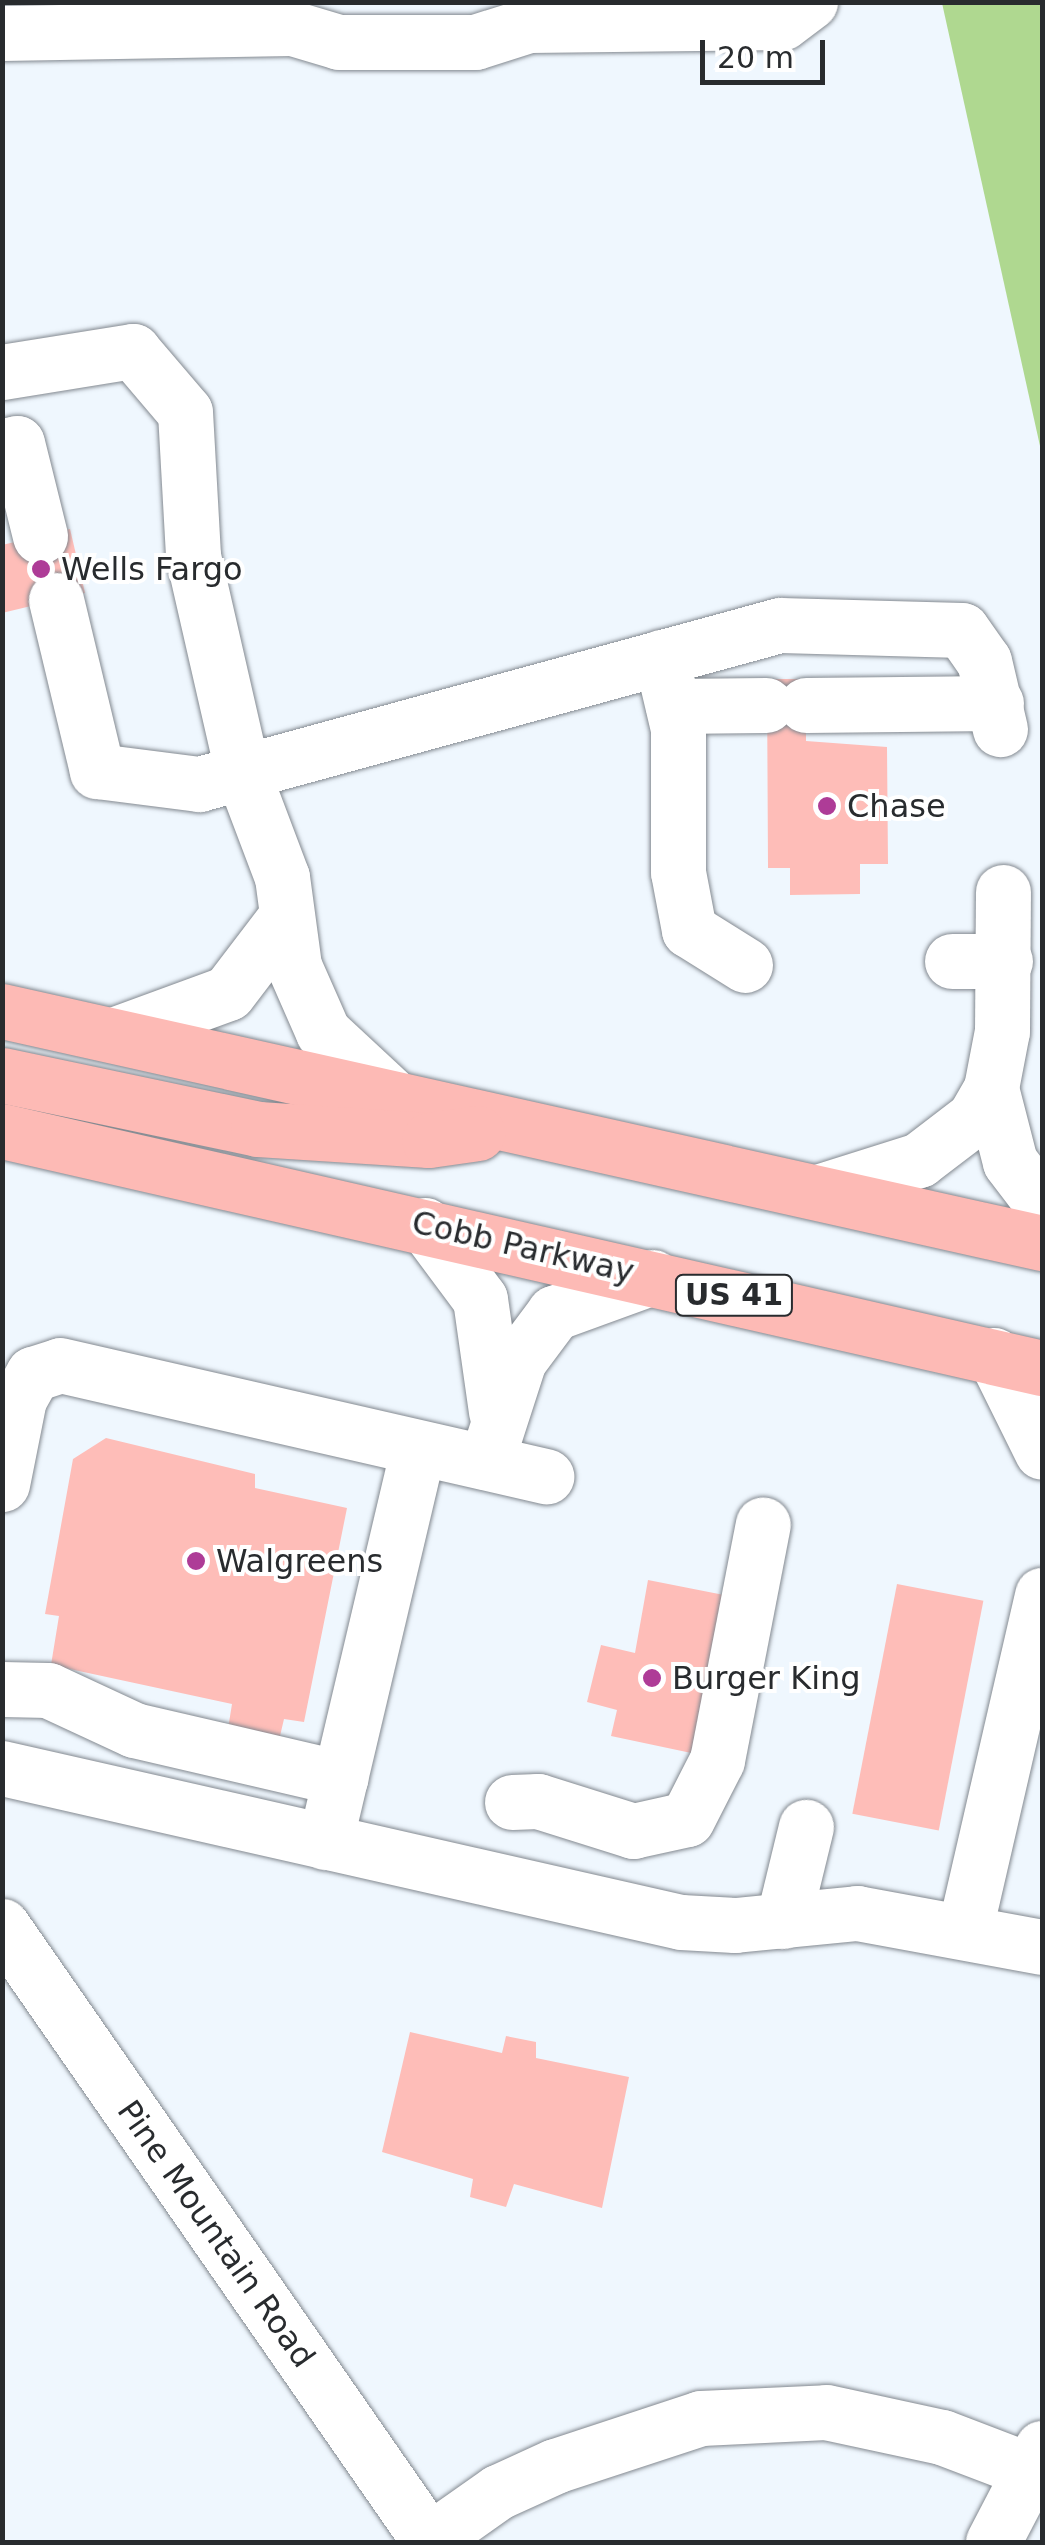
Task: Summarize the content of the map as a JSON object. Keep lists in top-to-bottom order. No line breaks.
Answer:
{"streets":{"main road":["Cobb Parkway","US 41"],"street":["Pine Mountain Road"]},"places":["Wells Fargo","Chase","Walgreens","Burger King"],"scale_bar":"20 m"}
